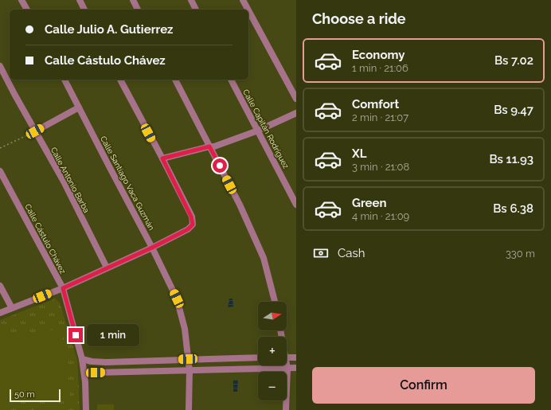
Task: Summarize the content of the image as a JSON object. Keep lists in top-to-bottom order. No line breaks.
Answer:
{"streets":{"street":["Calle Capitán Rodríguez","Calle Antonio Barba","Calle Santiago Vaca Guzmán","Calle Cástulo Chávez"]},"scale_bar":"50 m","north":"right","page":{"heading":"Choose a ride","banner":["Calle Julio A. Gutierrez","Calle Cástulo Chávez"],"list":[{"name":"Economy","note":"1 min · 21:06","value":"Bs 7.02"},{"name":"Comfort","note":"2 min · 21:07","value":"Bs 9.47"},{"name":"XL","note":"3 min · 21:08","value":"Bs 11.93"},{"name":"Green","note":"4 min · 21:09","value":"Bs 6.38"}],"pay":["Cash","330 m"],"map_buttons":["+","−"],"bubble":"1 min","buttons":"Confirm","scale":"50 m"}}
